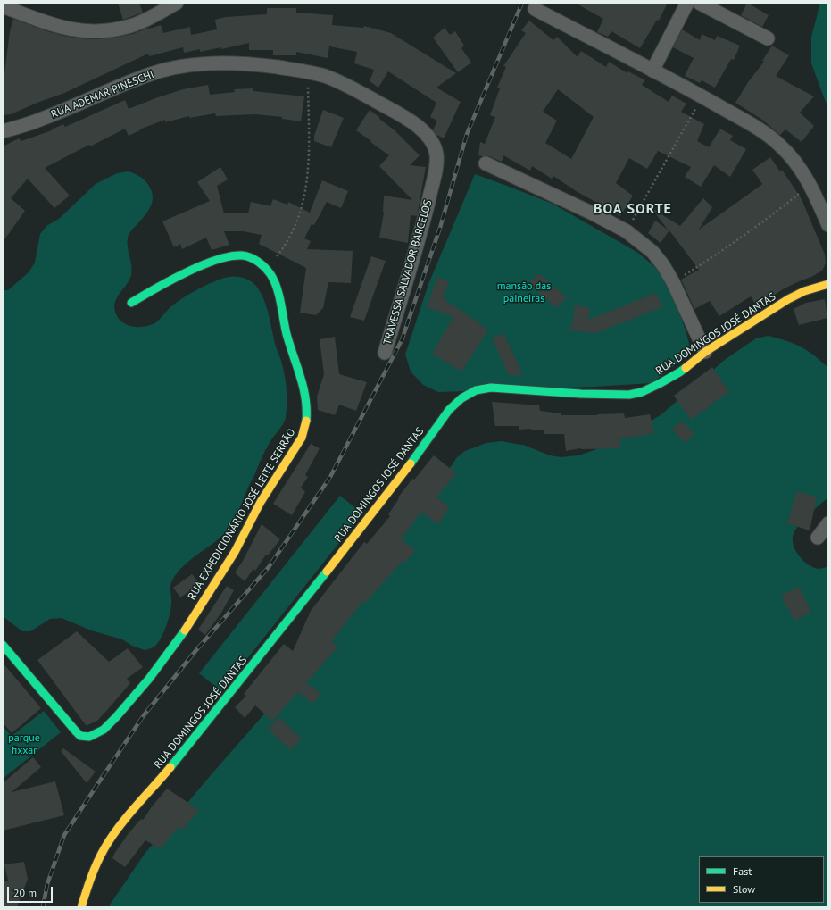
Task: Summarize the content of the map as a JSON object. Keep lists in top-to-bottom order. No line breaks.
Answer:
{"streets":{"street":["RUA ADEMAR PINESCHI","TRAVESSA SALVADOR BARCELOS","RUA DOMINGOS JOSÉ DANTAS","RUA EXPEDICIONÁRIO JOSÉ LEITE SERRÃO"]},"crossings":[["RUA ADEMAR PINESCHI","TRAVESSA SALVADOR BARCELOS"]],"districts":["BOA SORTE"],"parks":["mansão das paineiras","parque fixxar"],"legend":["Fast","Slow"],"scale_bar":"20 m"}
